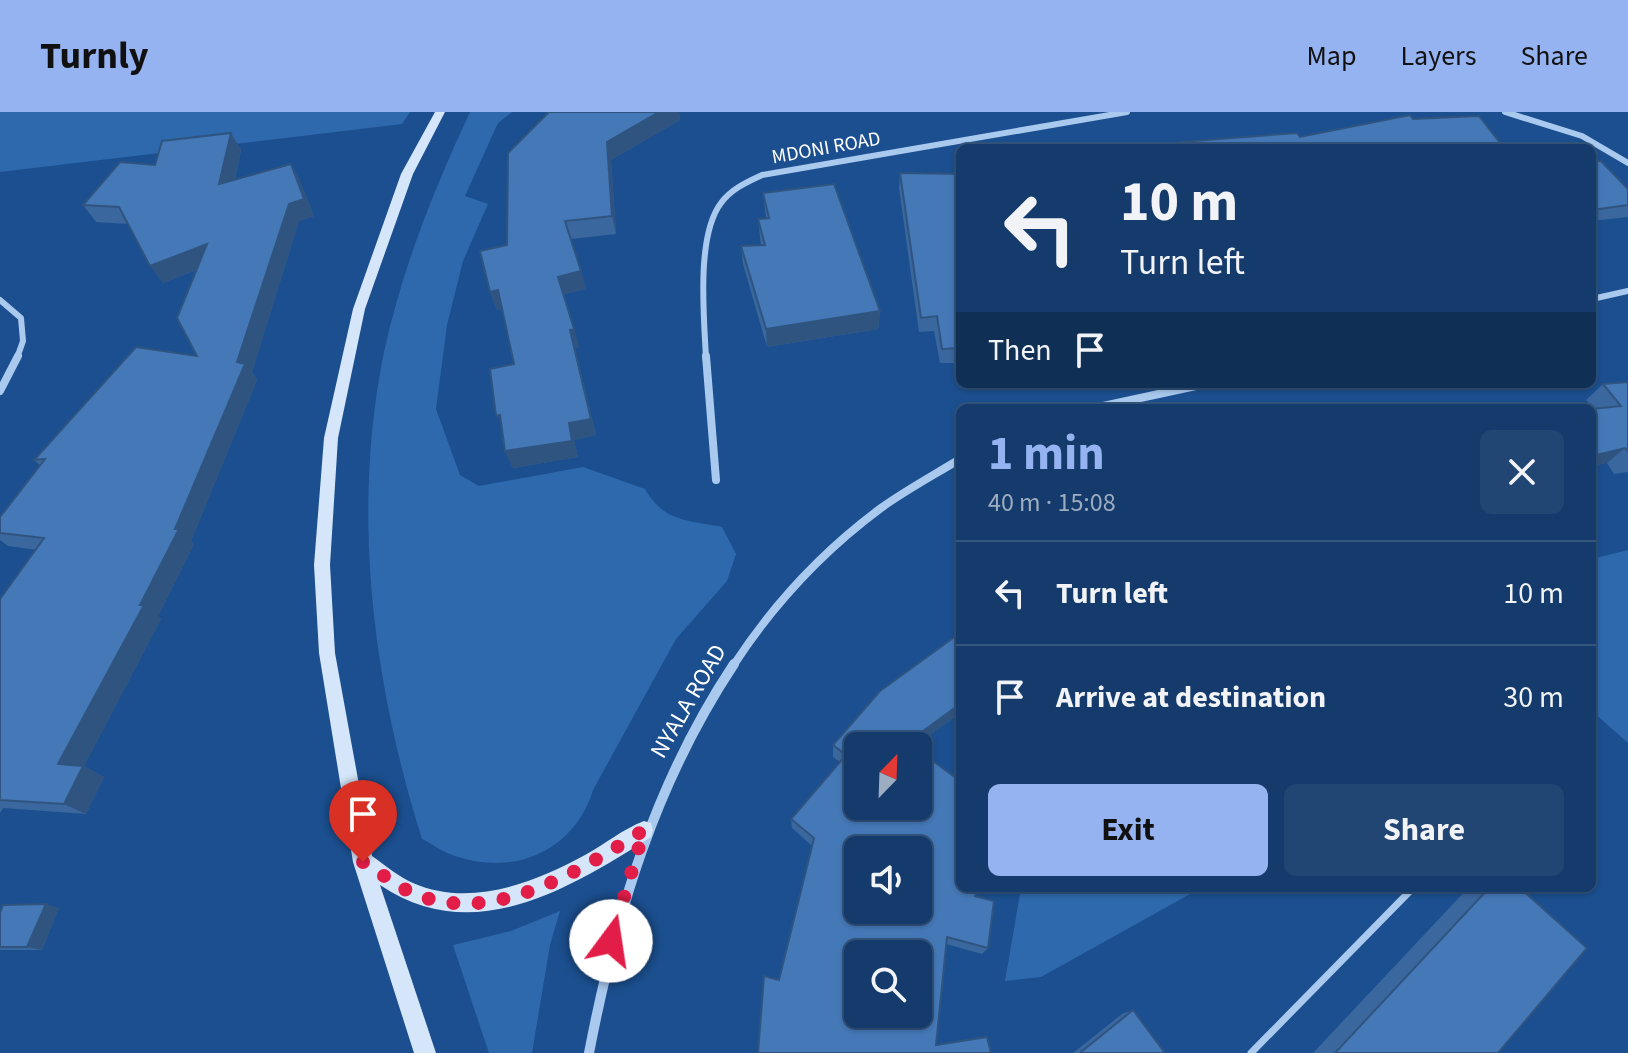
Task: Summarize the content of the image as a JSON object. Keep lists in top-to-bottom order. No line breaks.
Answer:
{"streets":{"street":["MDONI ROAD","NYALA ROAD"]},"north":"top right","page":{"header":"Turnly","nav":["Map","Layers","Share"],"turn":["10 m","Turn left"],"then":"Then","heading":["1 min","40 m · 15:08"],"list":[{"name":"Turn left","value":"10 m"},{"name":"Arrive at destination","value":"30 m"}],"buttons":["Exit","Share"]}}
